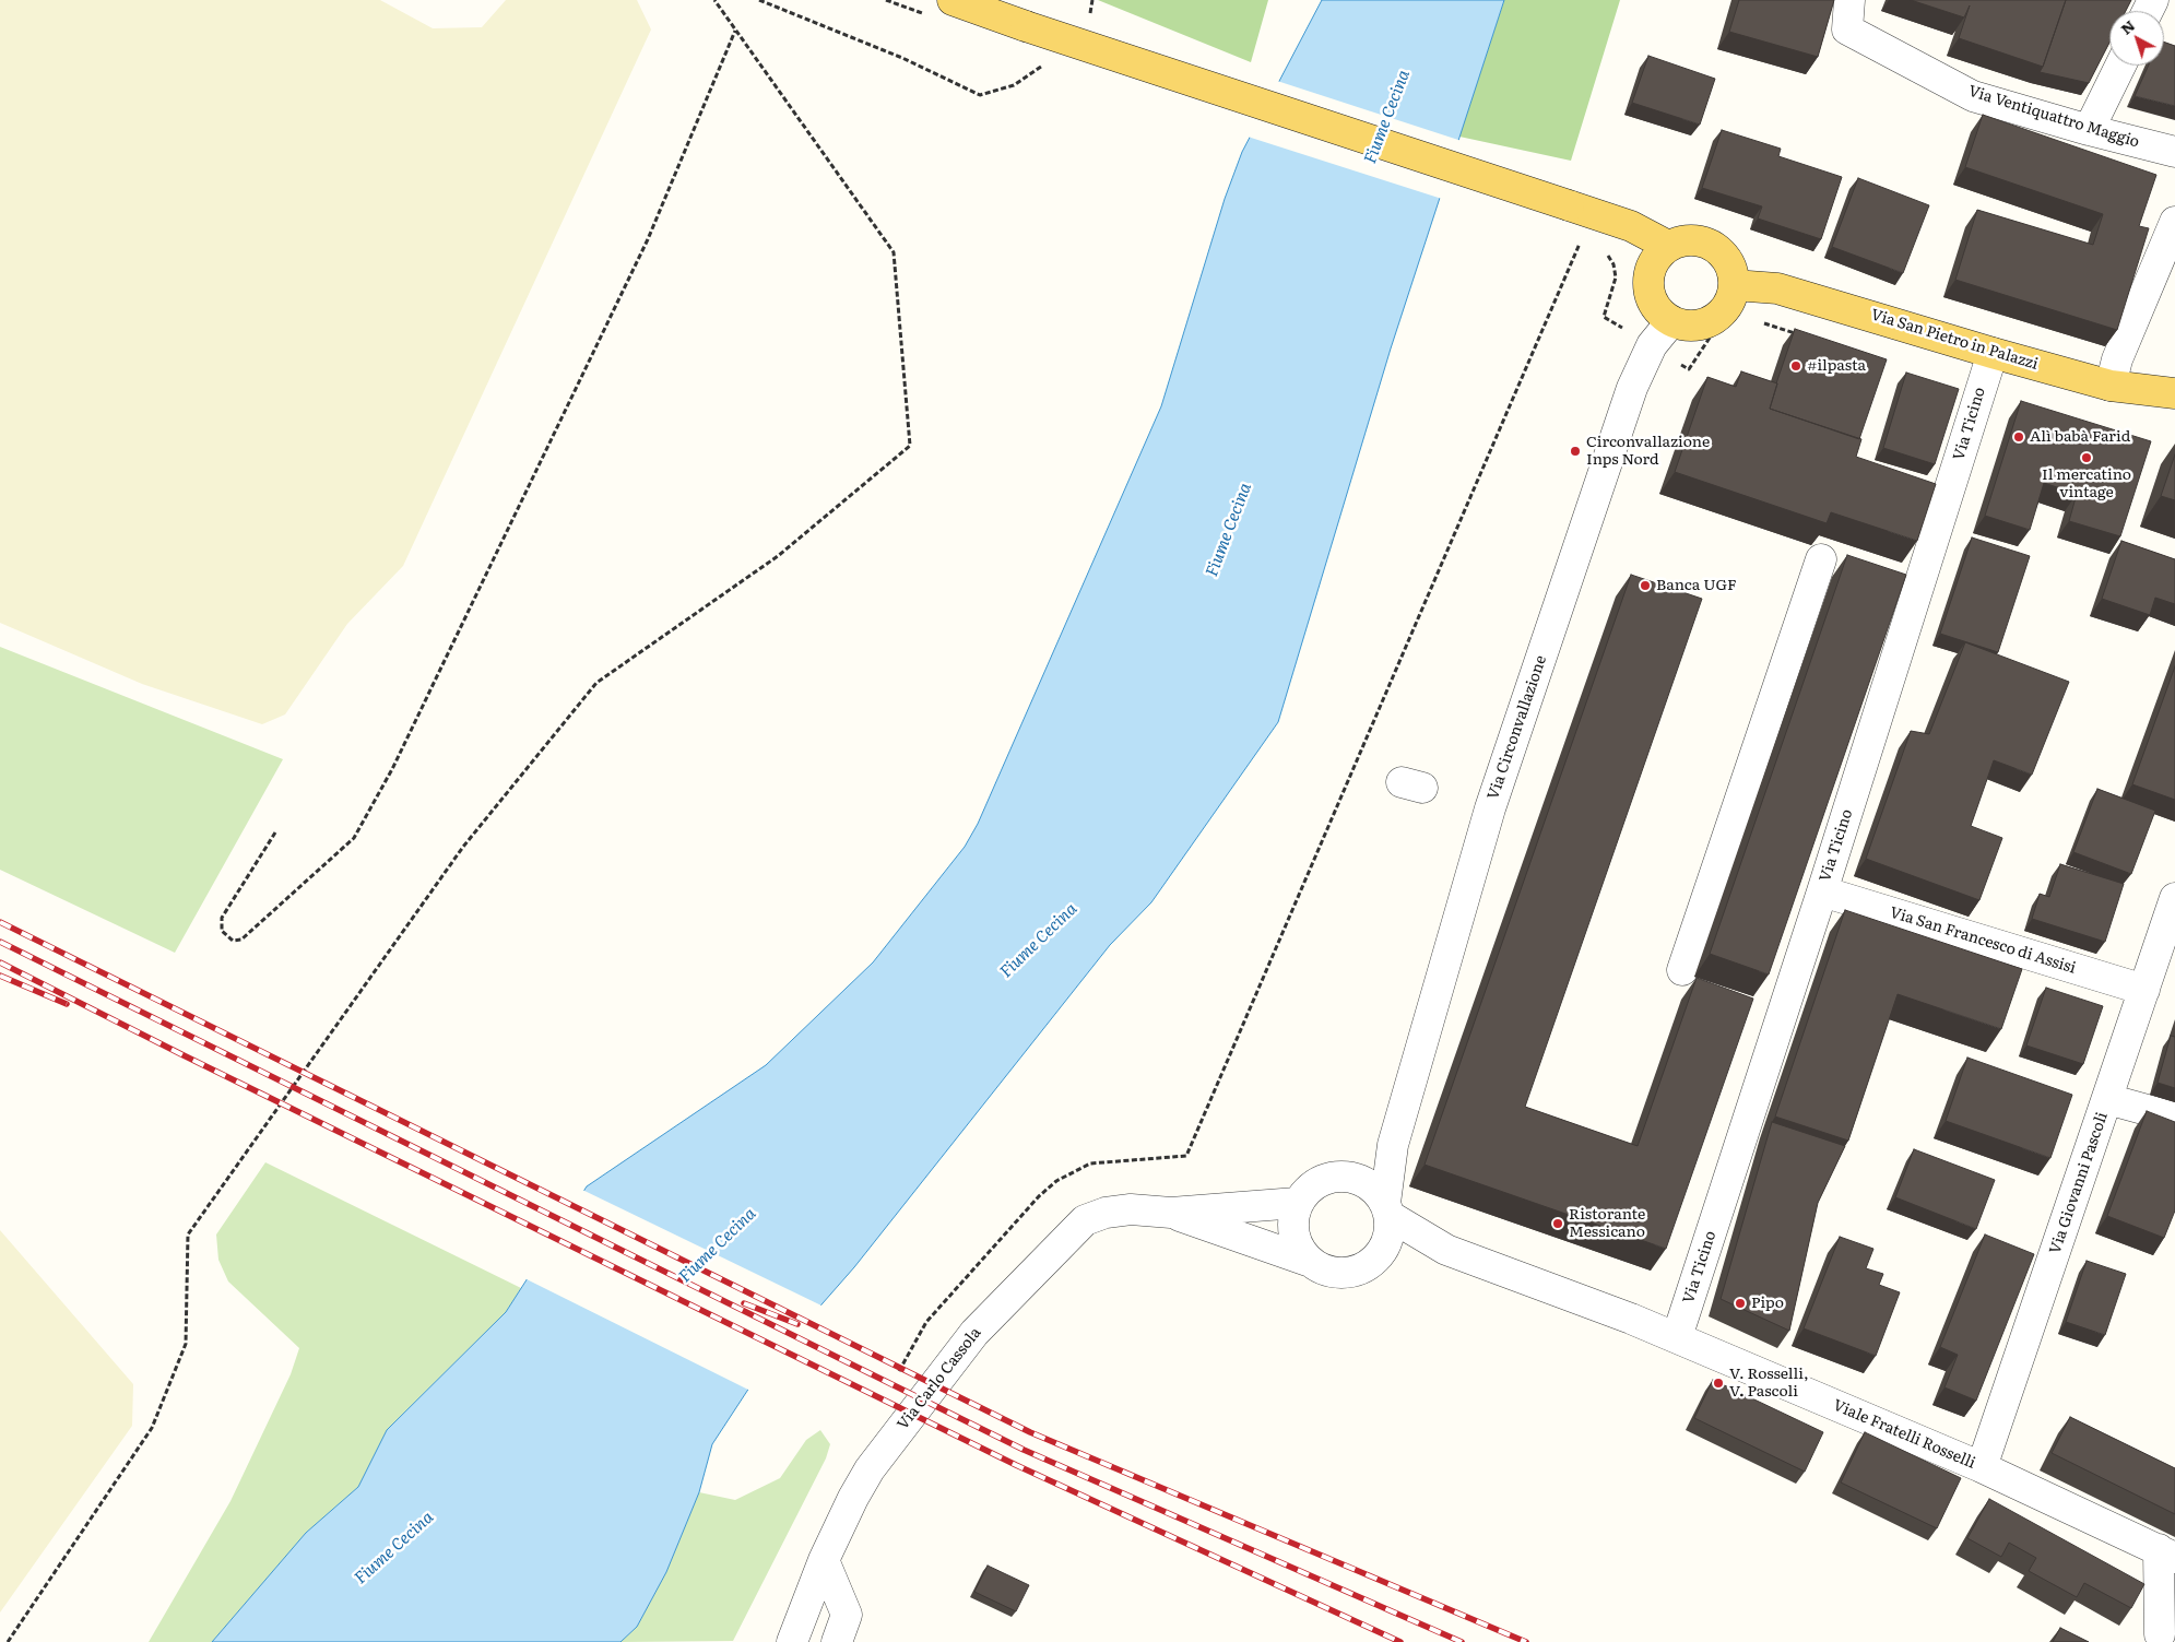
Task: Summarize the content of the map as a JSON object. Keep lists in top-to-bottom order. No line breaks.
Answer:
{"streets":{"main road":["Via San Pietro in Palazzi"],"street":["Via Ventiquattro Maggio","Via Ticino","Via Circonvallazione","Via San Francesco di Assisi","Via Giovanni Pascoli","Via Carlo Cassola","Viale Fratelli Rosselli"]},"crossings":[["Via San Pietro in Palazzi","Via Ticino"],["Via San Pietro in Palazzi","Via Circonvallazione"],["Via Ticino","Via San Francesco di Assisi"],["Via Ticino","Viale Fratelli Rosselli"],["Via Circonvallazione","Via Carlo Cassola"],["Via Circonvallazione","Viale Fratelli Rosselli"],["Via San Francesco di Assisi","Via Giovanni Pascoli"],["Via Giovanni Pascoli","Viale Fratelli Rosselli"],["Via Carlo Cassola","Viale Fratelli Rosselli"]],"water":["Fiume Cecina"],"places":["#ilpasta","Alì babà Farid","Circonvallazione Inps Nord","Il mercatino vintage","Banca UGF","Ristorante Messicano","Pipo","V. Rosselli, V. Pascoli"],"north":"top left"}
